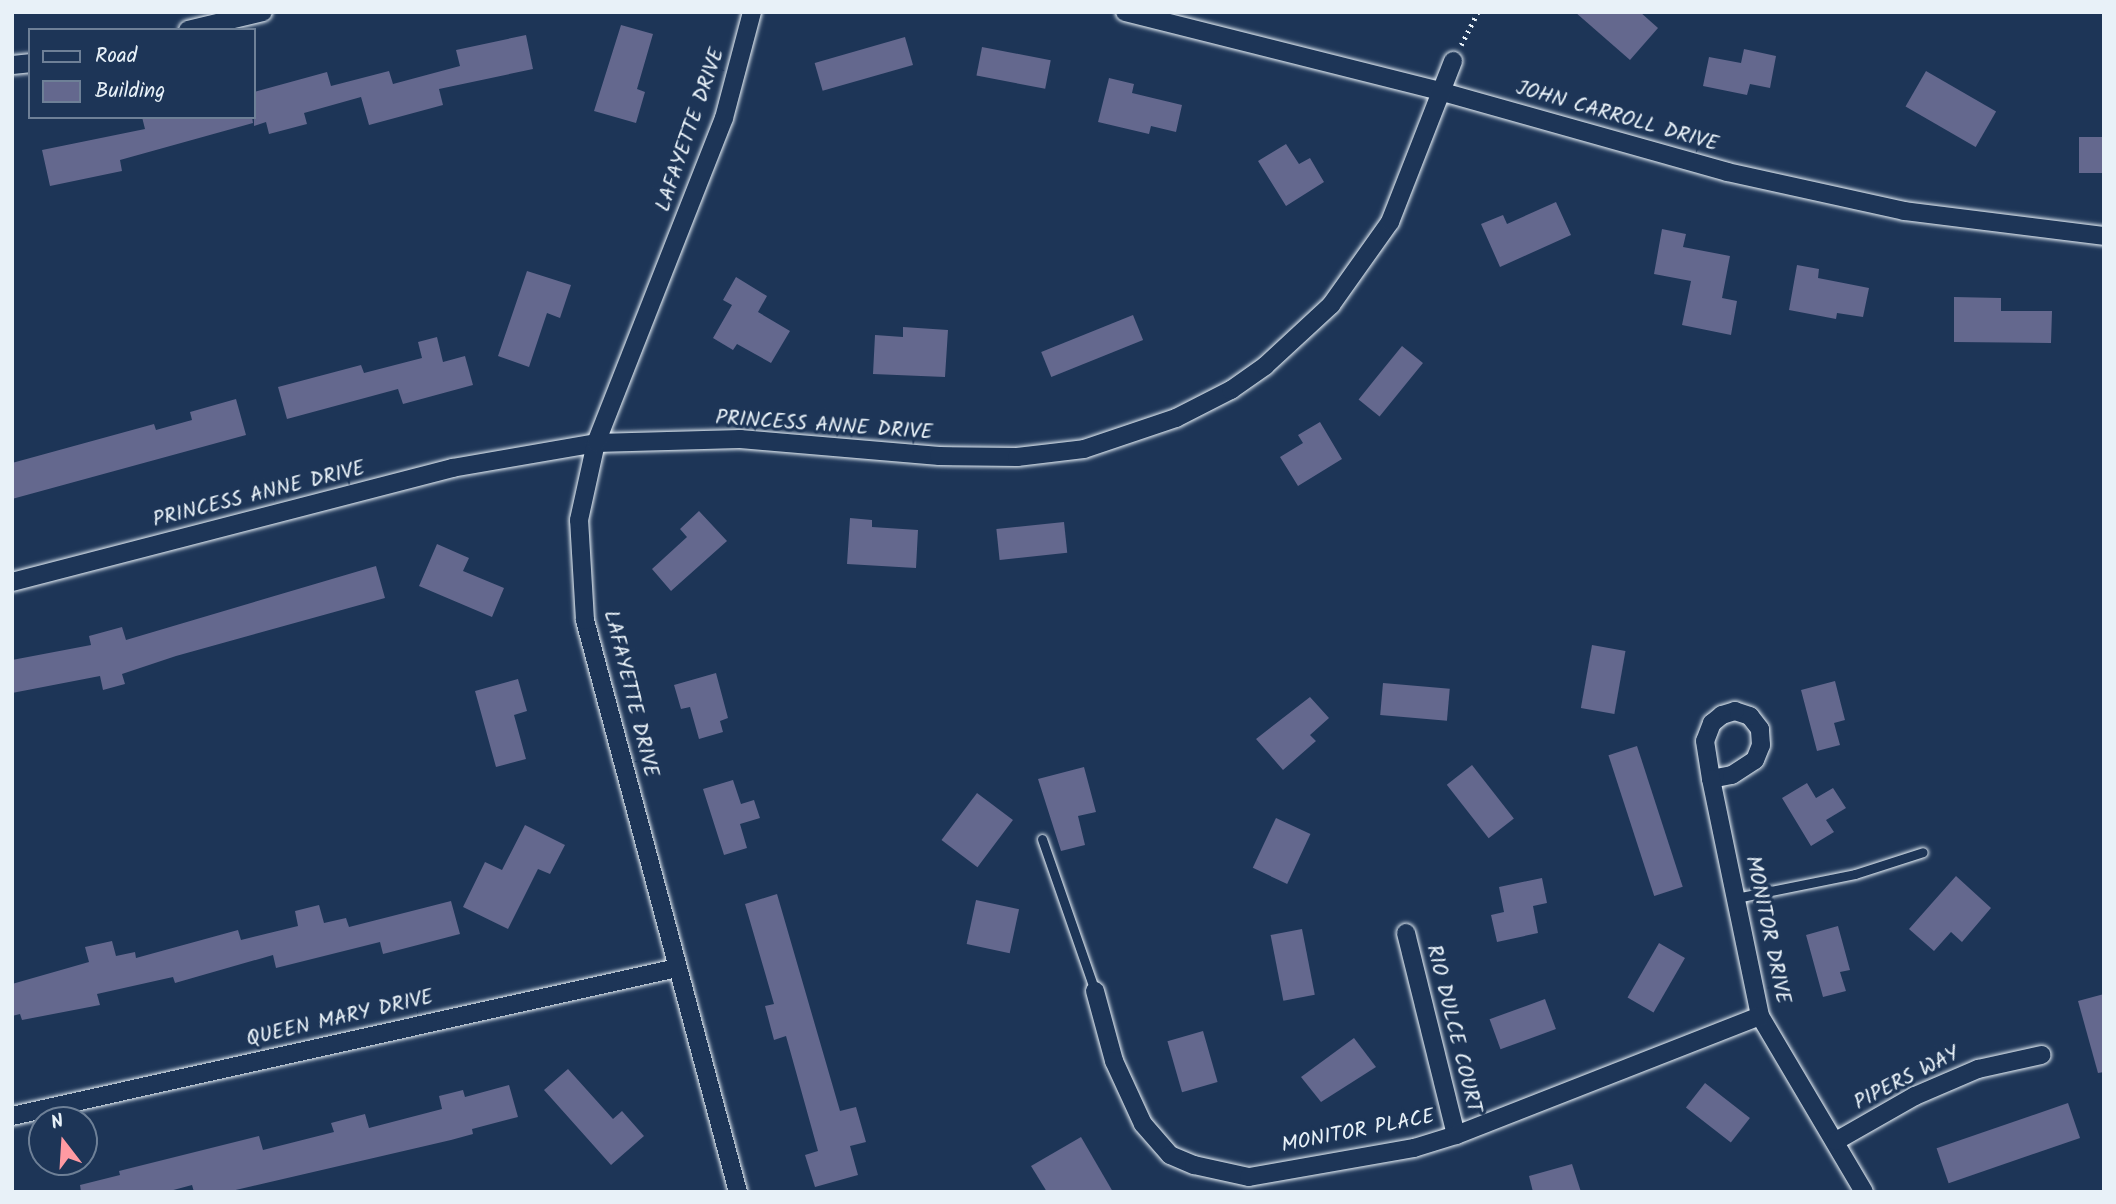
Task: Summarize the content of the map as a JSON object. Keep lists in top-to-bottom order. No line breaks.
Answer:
{"streets":{"street":["JOHN CARROLL DRIVE","LAFAYETTE DRIVE","PRINCESS ANNE DRIVE","MONITOR DRIVE","QUEEN MARY DRIVE","RIO DULCE COURT","PIPERS WAY","MONITOR PLACE"]},"crossings":[["JOHN CARROLL DRIVE","PRINCESS ANNE DRIVE"],["LAFAYETTE DRIVE","PRINCESS ANNE DRIVE"],["LAFAYETTE DRIVE","QUEEN MARY DRIVE"],["MONITOR DRIVE","PIPERS WAY"],["MONITOR DRIVE","MONITOR PLACE"],["RIO DULCE COURT","MONITOR PLACE"]],"legend":["Road","Building"],"north":"top"}
